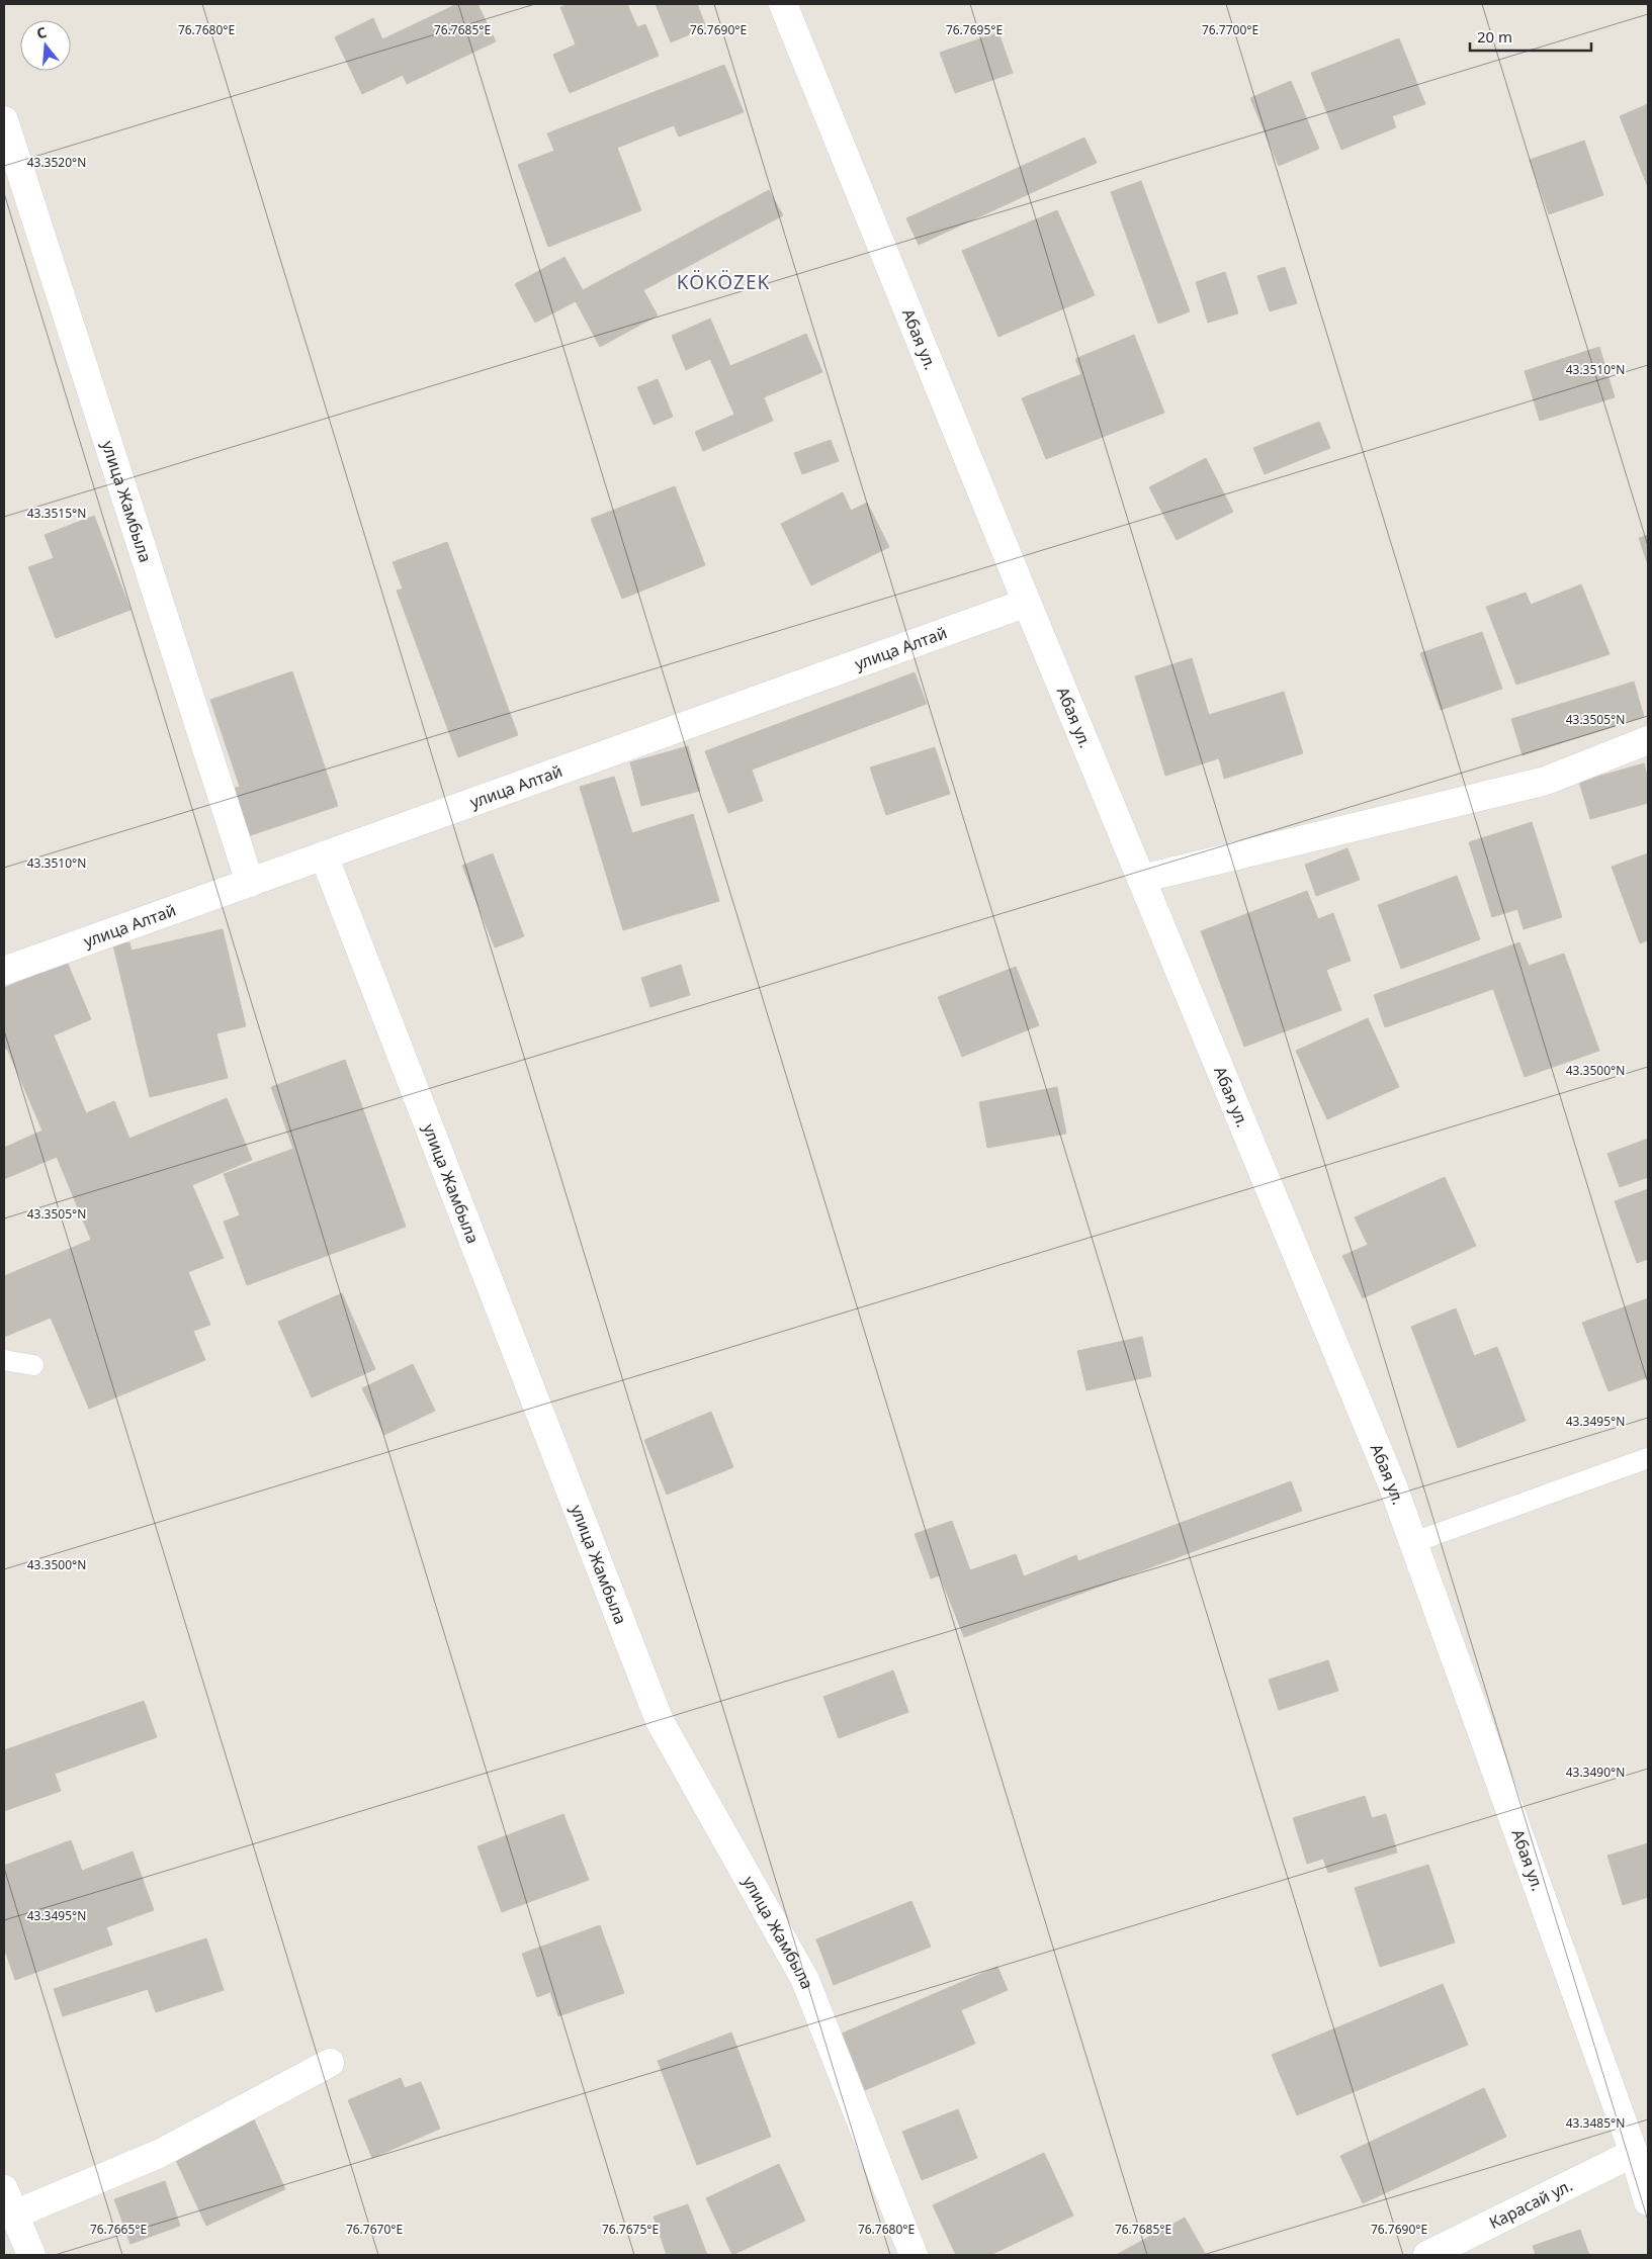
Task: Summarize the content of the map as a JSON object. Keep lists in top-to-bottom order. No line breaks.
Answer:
{"streets":{"street":["Абая ул.","улица Жамбыла","улица Алтай","Карасай ул."]},"crossings":[["Абая ул.","улица Алтай"],["Абая ул.","Карасай ул."],["улица Жамбыла","улица Алтай"]],"districts":["KÖKÖZEK"],"scale_bar":"20 m","north":"top","coordinates":["76.7680°E","76.7685°E","76.7690°E","76.7695°E","76.7700°E","43.3520°N","43.3510°N","43.3515°N","43.3505°N","43.3500°N","43.3495°N","43.3490°N","43.3485°N","76.7665°E","76.7670°E","76.7675°E"]}
